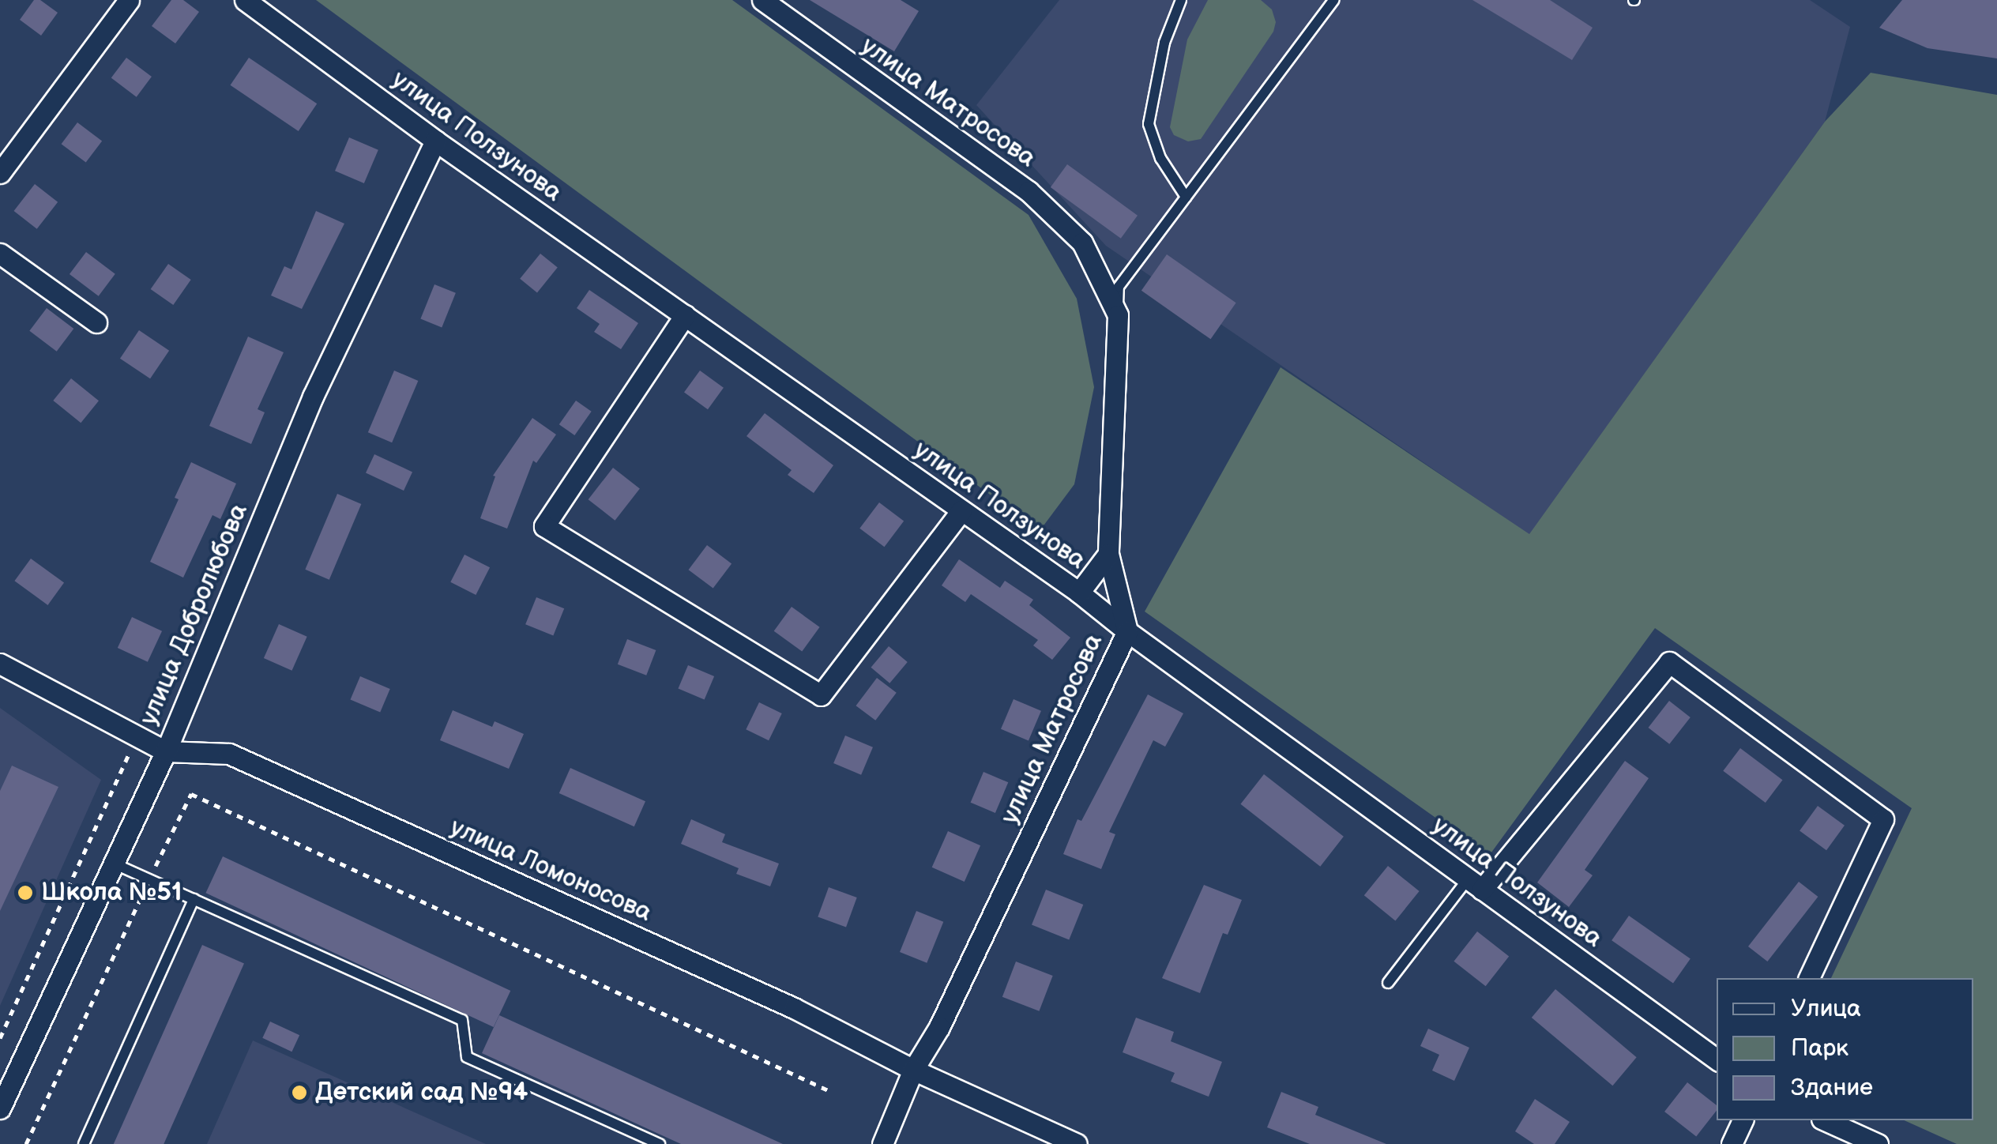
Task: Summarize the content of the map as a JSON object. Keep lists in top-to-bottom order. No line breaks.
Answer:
{"streets":{"street":["улица Матросова","улица Ползунова","улица Добролюбова","улица Ломоносова"]},"crossings":[["улица Матросова","улица Ползунова"],["улица Матросова","улица Ломоносова"],["улица Ползунова","улица Добролюбова"],["улица Добролюбова","улица Ломоносова"]],"places":["Школа №51","Детский сад №94"],"legend":["Улица","Парк","Здание"]}
